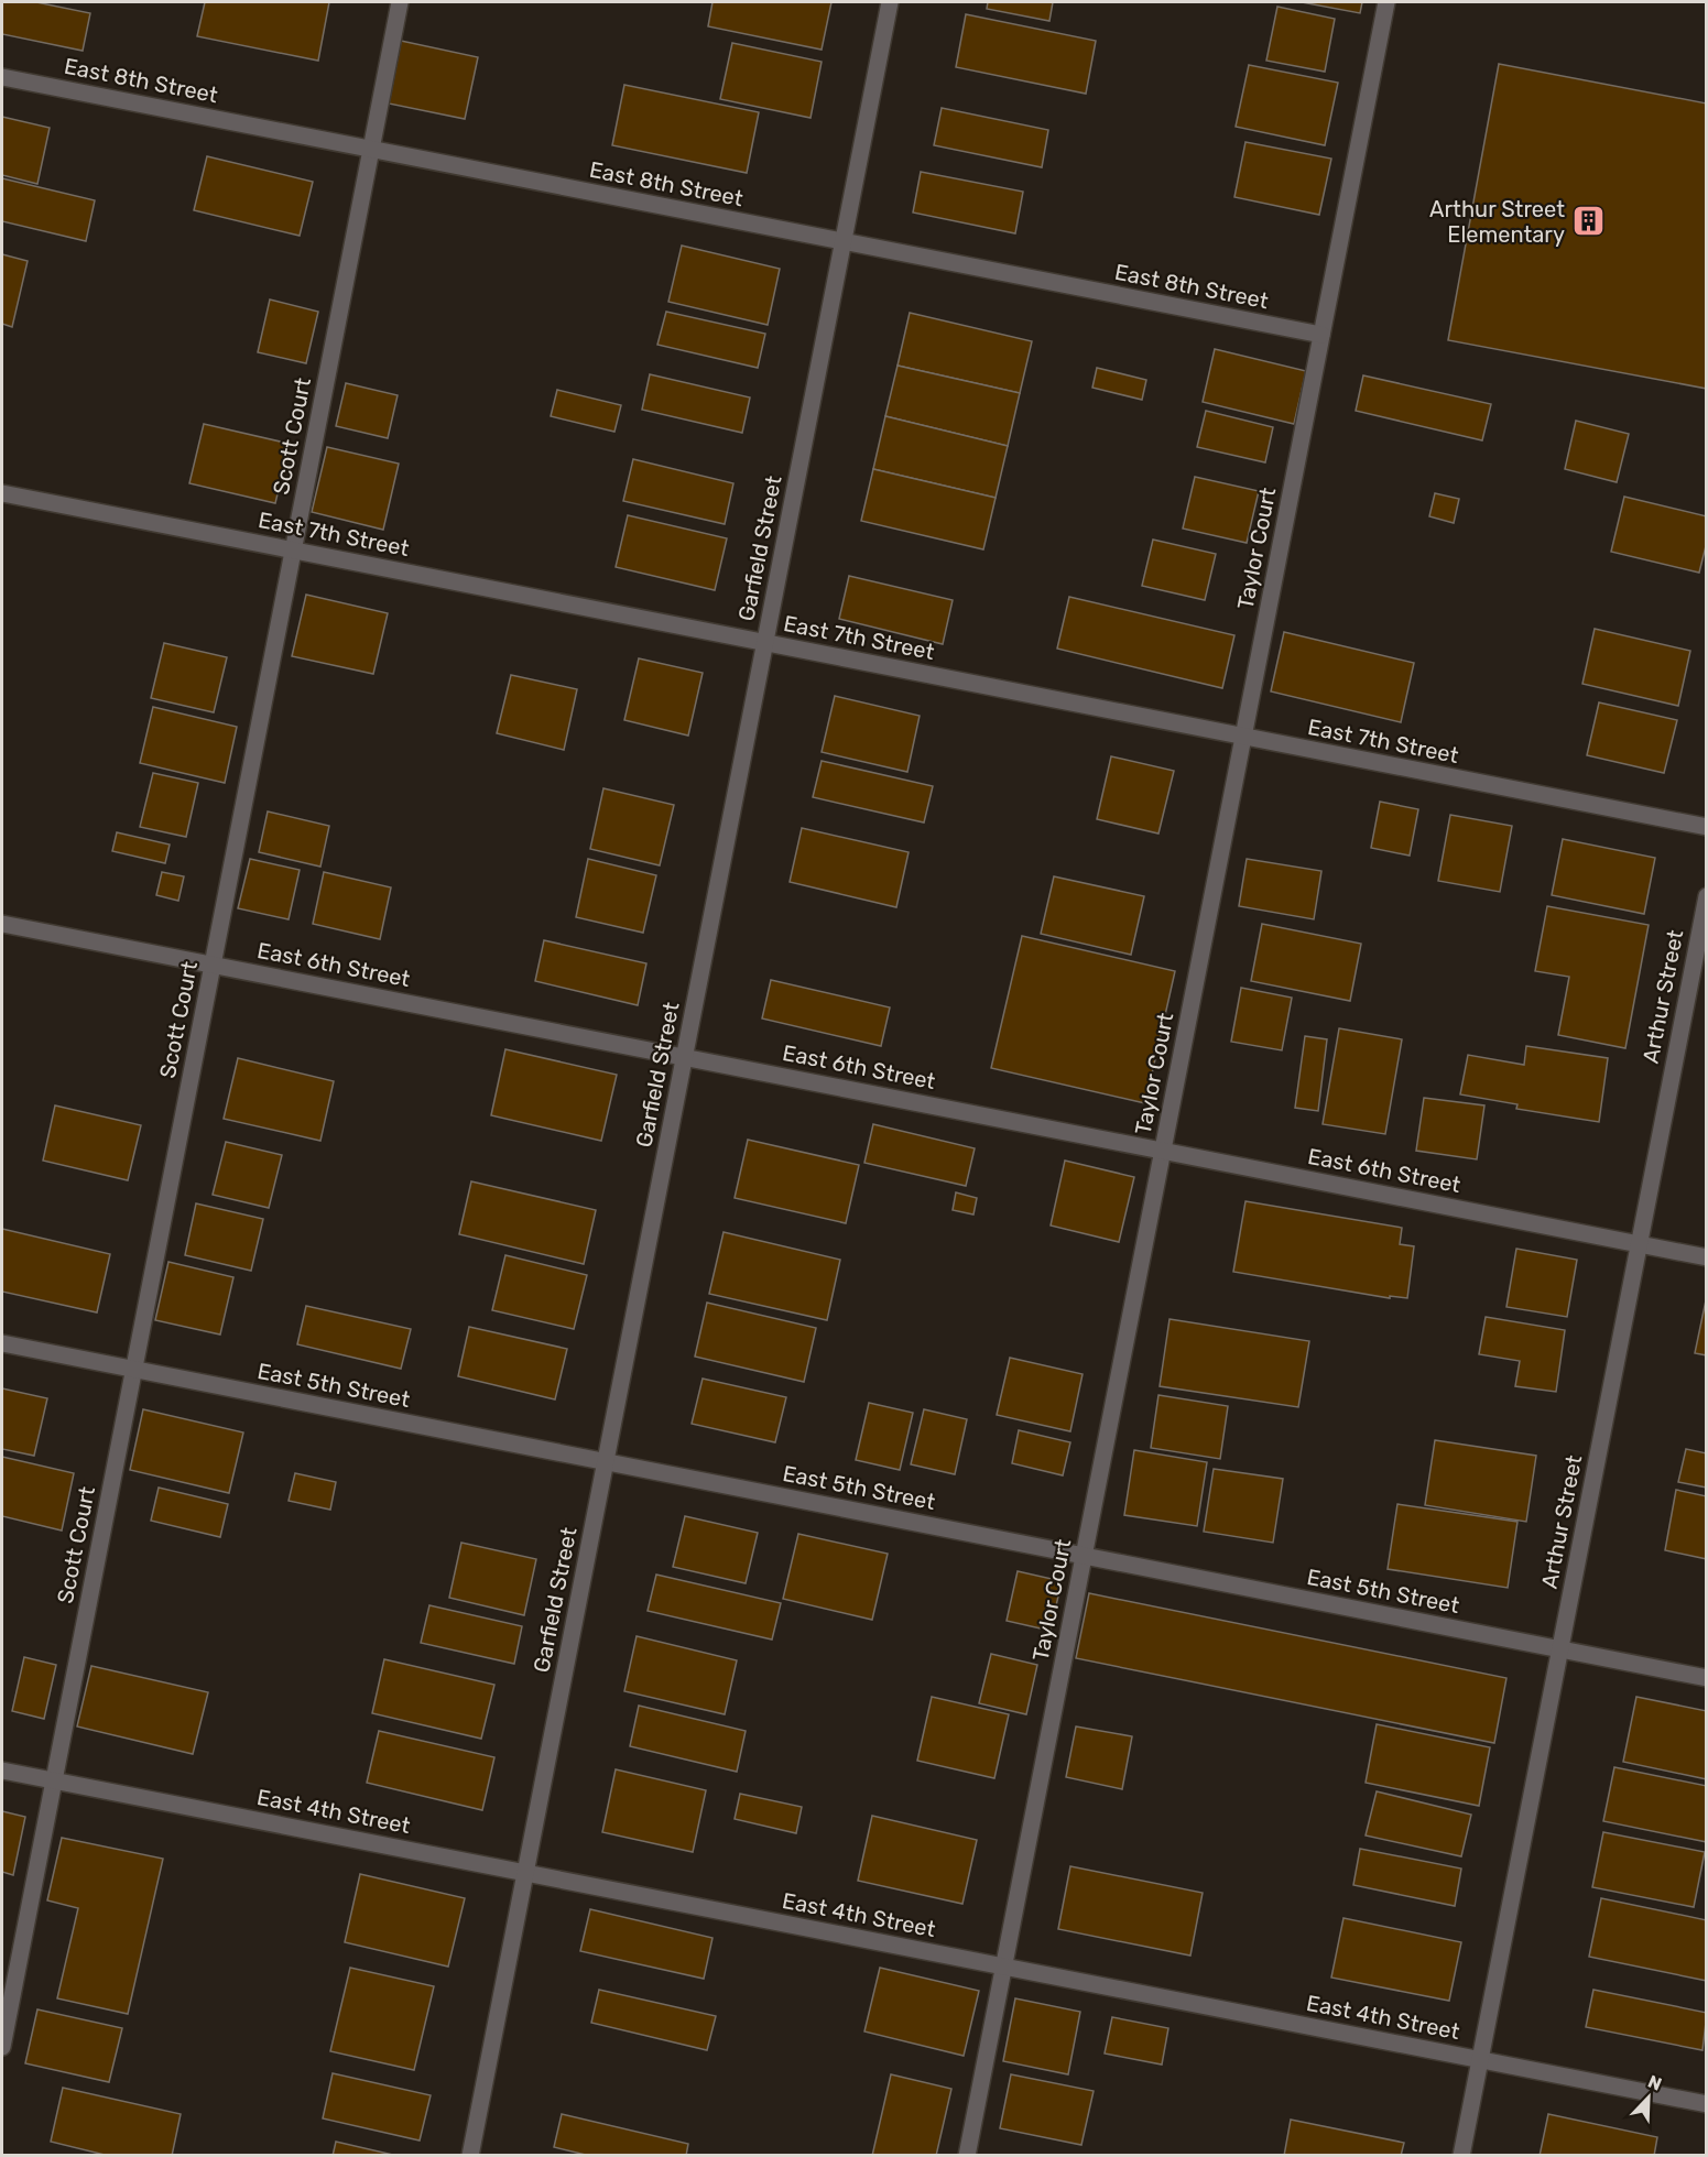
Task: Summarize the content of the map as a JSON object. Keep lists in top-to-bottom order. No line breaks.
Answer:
{"streets":{"street":["East 8th Street","Scott Court","East 7th Street","Garfield Street","Taylor Court","East 6th Street","Arthur Street","East 5th Street","East 4th Street"]},"crossings":[["East 8th Street","Scott Court"],["East 8th Street","Garfield Street"],["East 8th Street","Taylor Court"],["Scott Court","East 7th Street"],["Scott Court","East 6th Street"],["Scott Court","East 5th Street"],["Scott Court","East 4th Street"],["East 7th Street","Garfield Street"],["East 7th Street","Taylor Court"],["Garfield Street","East 6th Street"],["Garfield Street","East 5th Street"],["Garfield Street","East 4th Street"],["Taylor Court","East 6th Street"],["Taylor Court","East 5th Street"],["Taylor Court","East 4th Street"],["East 6th Street","Arthur Street"],["Arthur Street","East 5th Street"],["Arthur Street","East 4th Street"]],"places":{"building":["Arthur Street Elementary"]},"north":"top right"}
